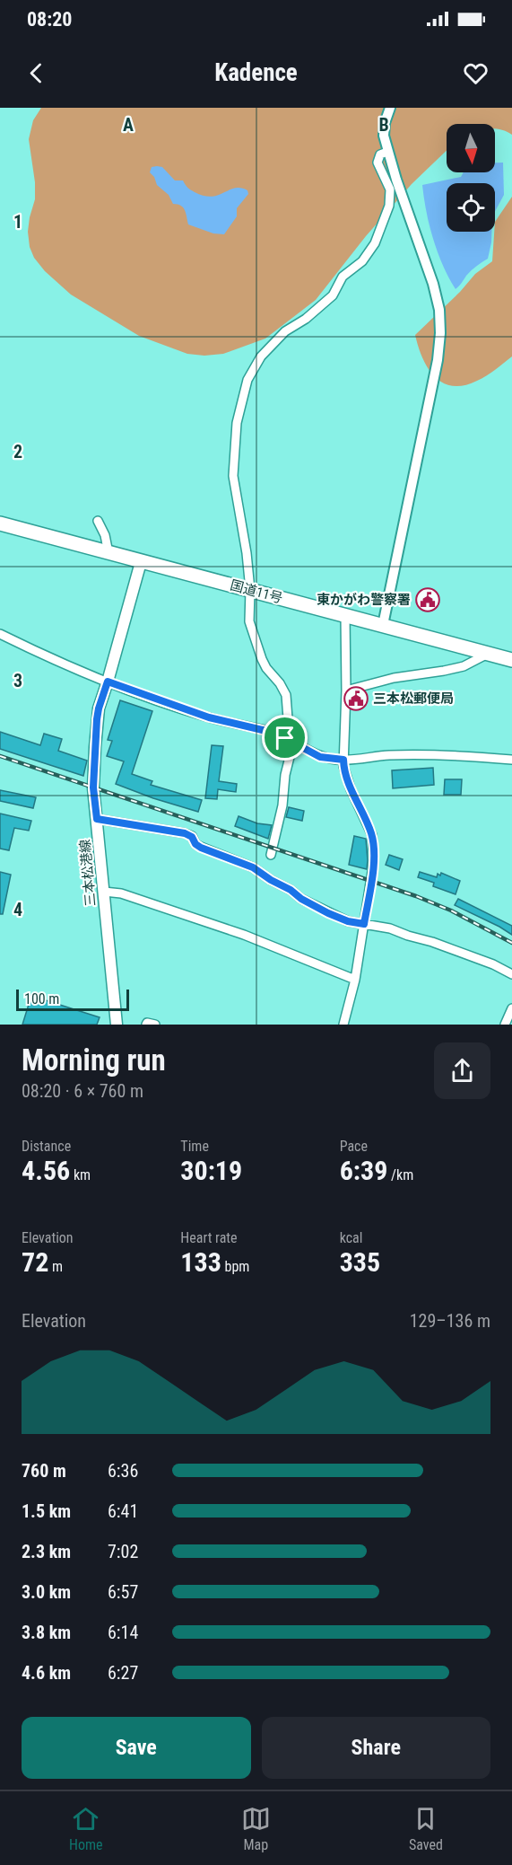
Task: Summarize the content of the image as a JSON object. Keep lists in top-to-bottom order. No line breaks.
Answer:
{"streets":{"highway":["国道11号"],"main road":["三本松港線"]},"crossings":[["国道11号","三本松港線"]],"places":{"public building":["東かがわ警察署","三本松郵便局"]},"scale_bar":"100 m","north":"bottom","page":{"status":"08:20","header":"Kadence","scale":"100 m","heading":["Morning run","08:20 · 6 × 760 m"],"stats":[["Distance","4.56 km"],["Time","30:19"],["Pace","6:39 /km"],["Elevation","72 m"],["Heart rate","133 bpm"],["kcal","335"]],"chart":["Elevation","129–136 m"],"list":[{"name":"760 m","note":"6:36"},{"name":"1.5 km","note":"6:41"},{"name":"2.3 km","note":"7:02"},{"name":"3.0 km","note":"6:57"},{"name":"3.8 km","note":"6:14"},{"name":"4.6 km","note":"6:27"}],"buttons":["Save","Share"],"tabs":["Home","Map","Saved"]},"grid":{"columns":["A","B"],"rows":["1","2","3","4"]}}
